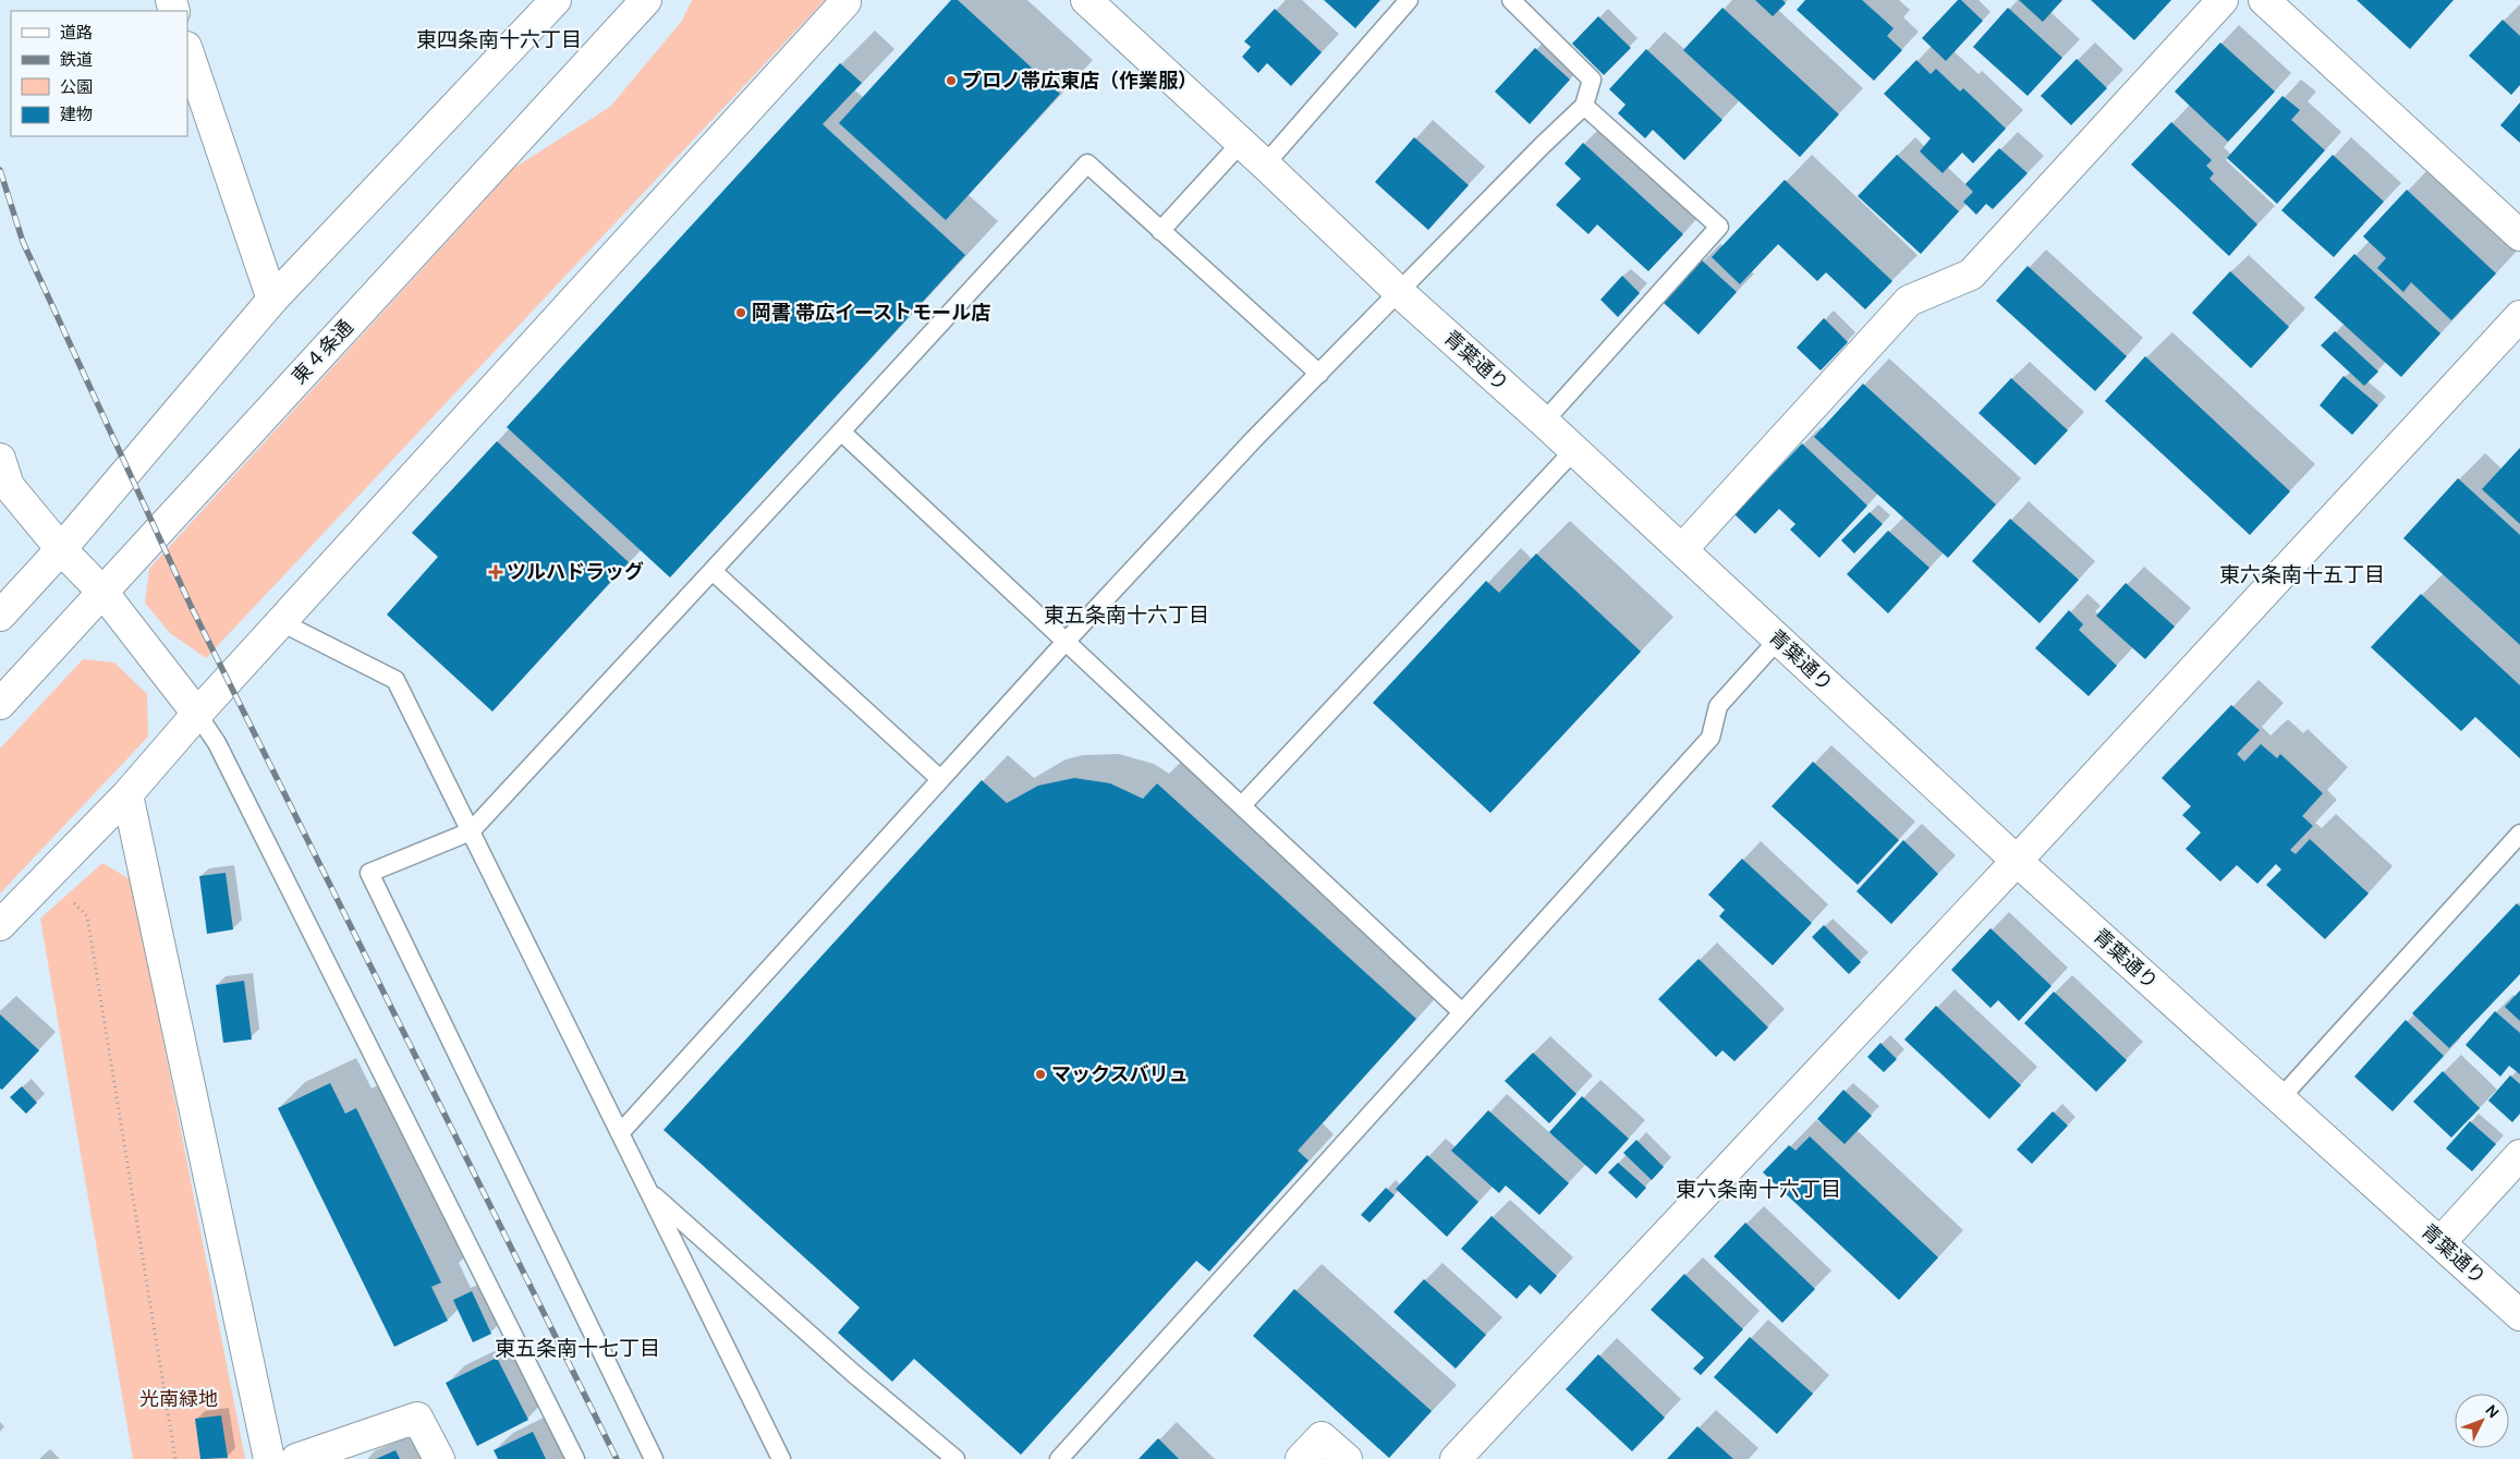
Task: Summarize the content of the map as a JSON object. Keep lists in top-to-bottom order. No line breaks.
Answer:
{"streets":{"street":["東４条通","青葉通り"]},"districts":["東四条南十六丁目","東六条南十五丁目","東五条南十六丁目","東六条南十六丁目","東五条南十七丁目"],"parks":["光南緑地"],"places":{"other":["プロノ帯広東店（作業服）","岡書 帯広イーストモール店","マックスバリュ"],"health":["ツルハドラッグ"]},"legend":["道路","鉄道","公園","建物"],"north":"top right"}
